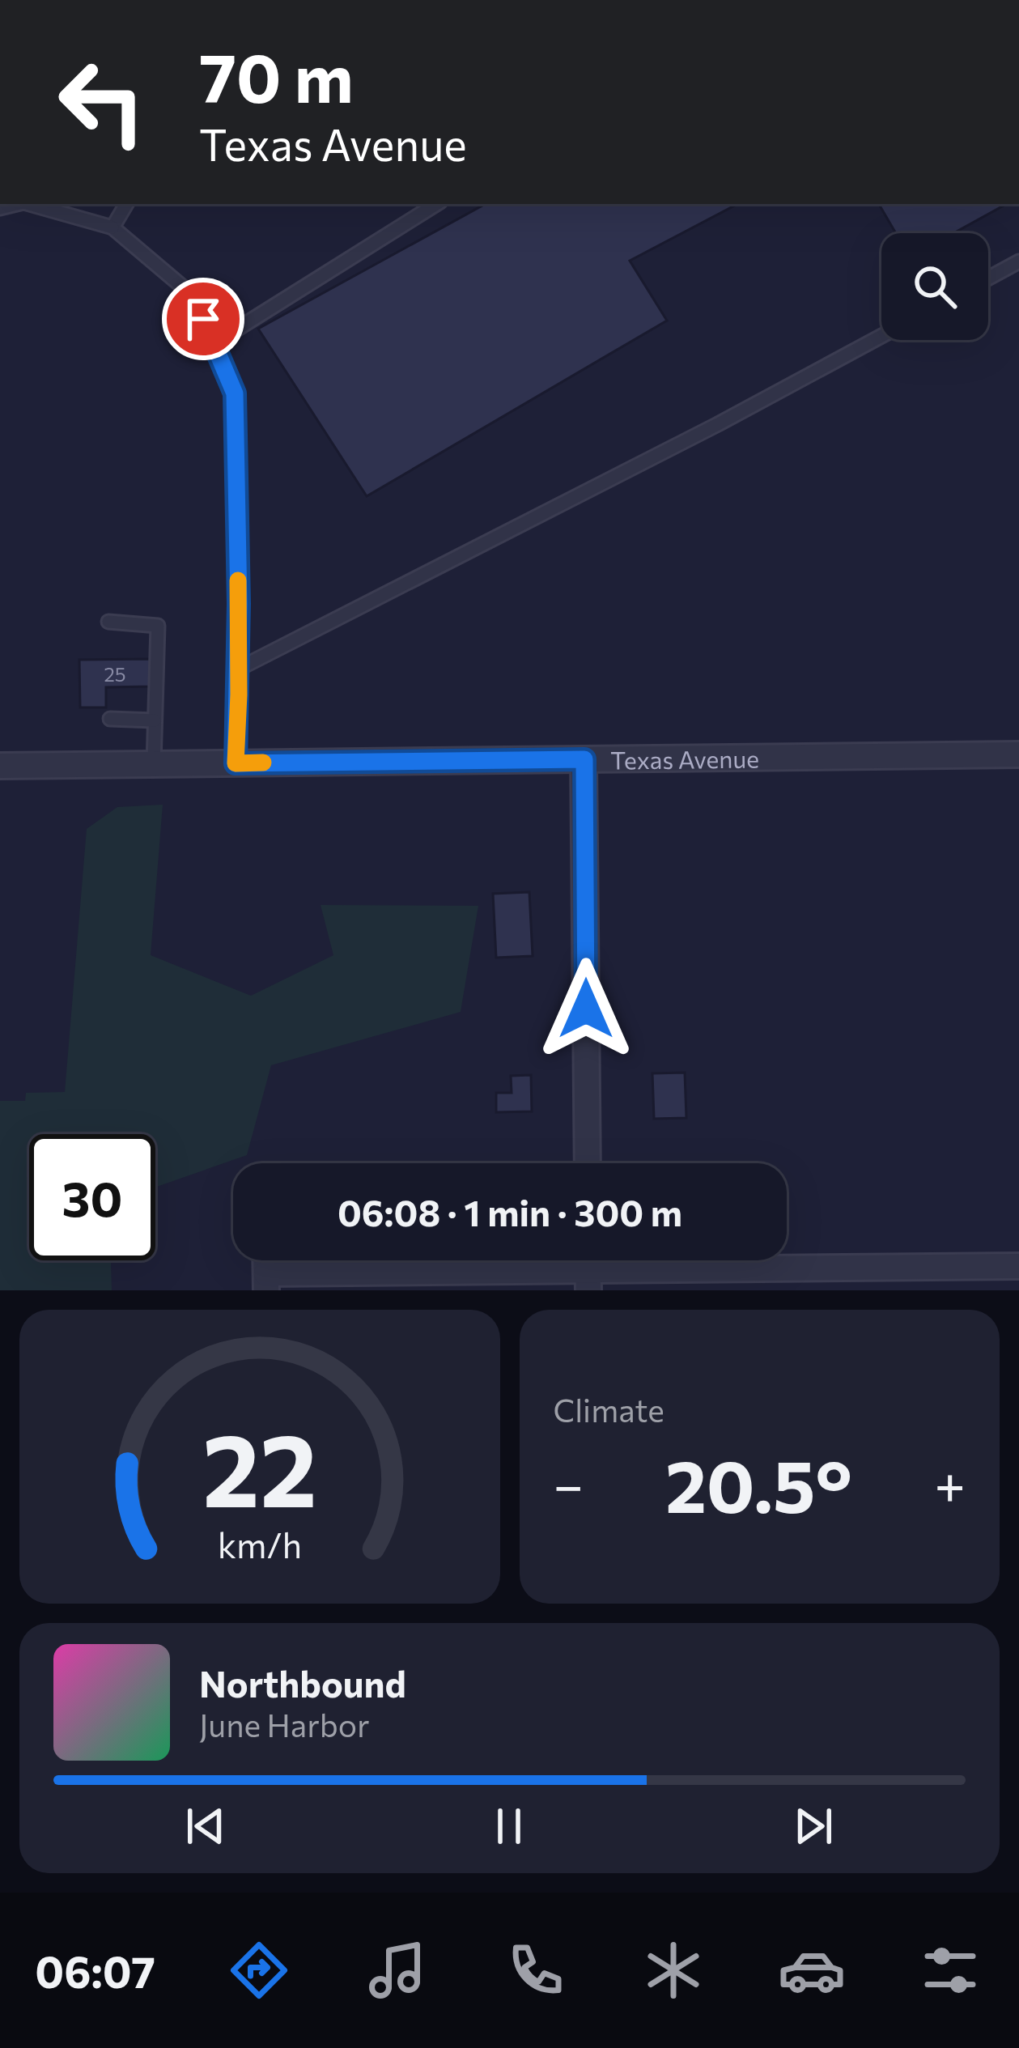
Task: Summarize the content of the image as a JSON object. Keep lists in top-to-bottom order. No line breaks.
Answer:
{"streets":{"street":["Texas Avenue"]},"house_numbers":["25"],"page":{"turn":["70 m","Texas Avenue"],"limit":"30","trip":"06:08 · 1 min · 300 m","tile":"Climate","heat":["−","20.5°","+"],"song":["Northbound","June Harbor"],"tabs":"06:07","gauge":["22","km/h"]}}
